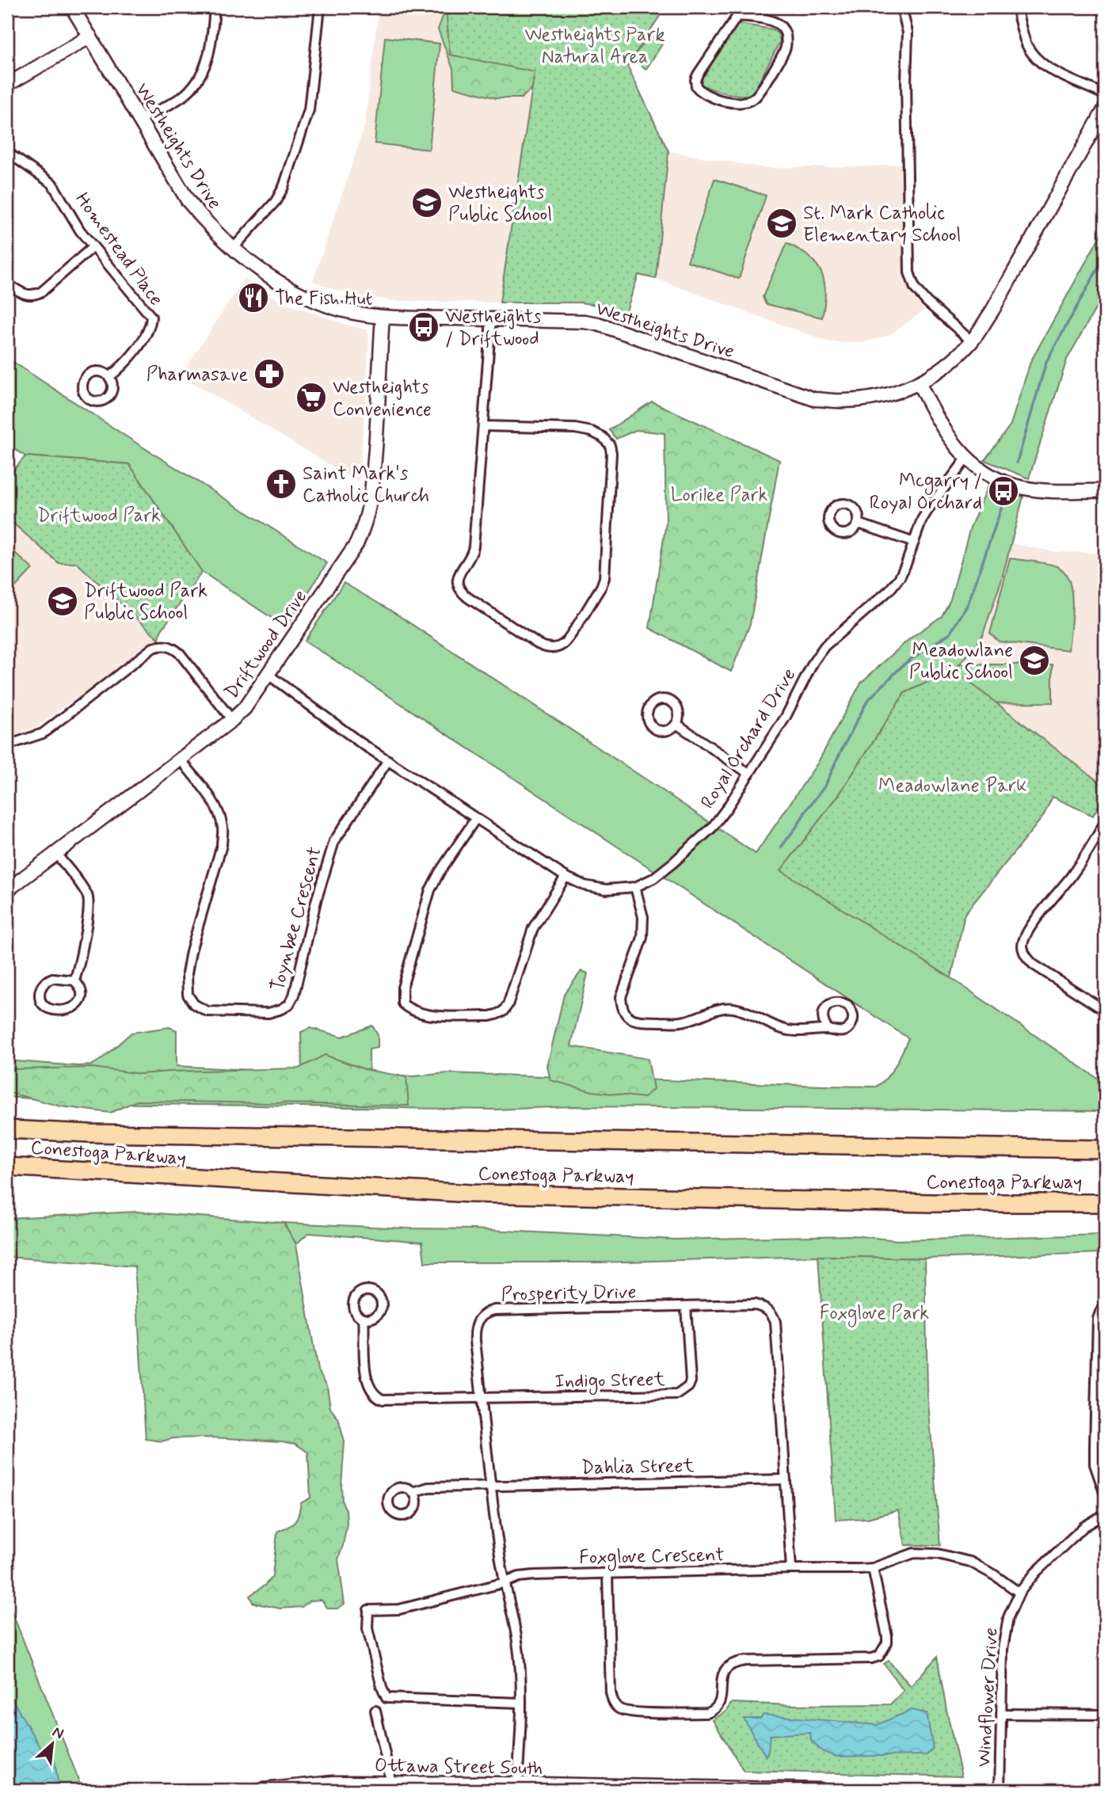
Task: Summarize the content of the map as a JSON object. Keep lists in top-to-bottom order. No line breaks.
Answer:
{"streets":{"highway":["Conestoga Parkway"],"street":["Westheights Drive","Homestead Place","Driftwood Drive","Royal Orchard Drive","Toynbee Crescent","Prosperity Drive","Indigo Street","Dahlia Street","Foxglove Crescent","Windflower Drive","Ottawa Street South"]},"crossings":[["Westheights Drive","Driftwood Drive"],["Driftwood Drive","Royal Orchard Drive"],["Driftwood Drive","Toynbee Crescent"],["Royal Orchard Drive","Toynbee Crescent"],["Prosperity Drive","Indigo Street"],["Prosperity Drive","Dahlia Street"],["Prosperity Drive","Foxglove Crescent"],["Prosperity Drive","Ottawa Street South"],["Foxglove Crescent","Windflower Drive"]],"parks":["Westheights Park Natural Area","Lorilee Park","Driftwood Park","Meadowlane Park","Foxglove Park"],"places":{"school or university":["Westheights Public School","St. Mark Catholic Elementary School","Driftwood Park Public School","Meadowlane Public School"],"restaurant":["The Fish Hut"],"bus stop":["Westheights / Driftwood","Mcgarry / Royal Orchard"],"pharmacy":["Pharmasave"],"supermarket":["Westheights Convenience"],"church":["Saint Mark's Catholic Church"]},"north":"top right"}
